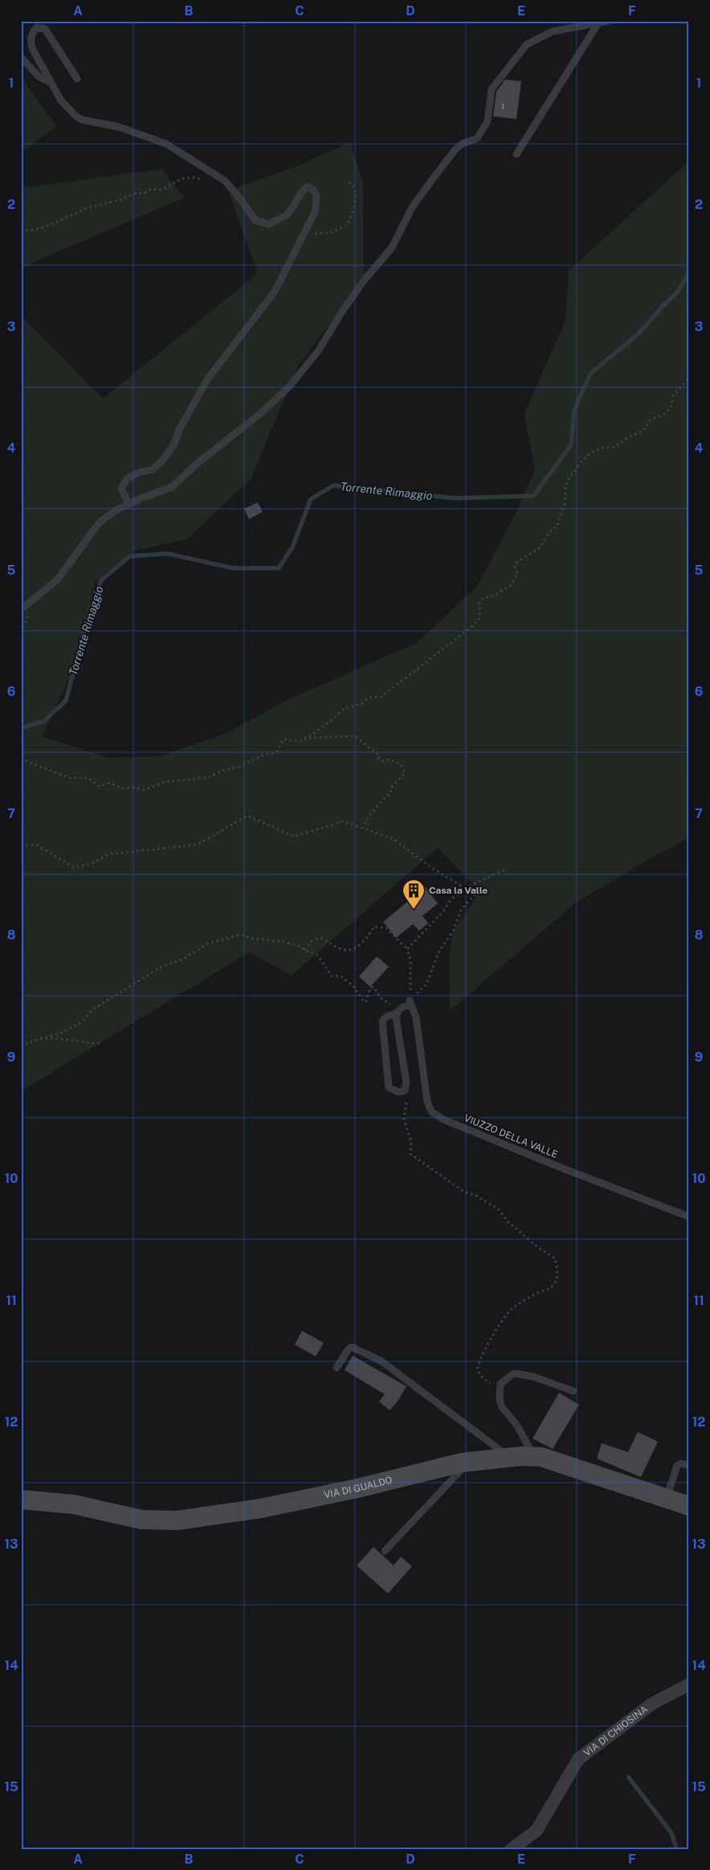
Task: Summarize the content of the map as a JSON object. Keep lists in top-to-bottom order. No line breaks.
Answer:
{"streets":{"street":["VIA DI GUALDO","VIA DI CHIOSINA"],"lane":["VIUZZO DELLA VALLE"]},"water":["Torrente Rimaggio"],"places":{"building":["Casa la Valle"]},"house_numbers":["1"],"grid":{"columns":["A","B","C","D","E","F"],"rows":["1","2","3","4","5","6","7","8","9","10","11","12","13","14","15"]}}
